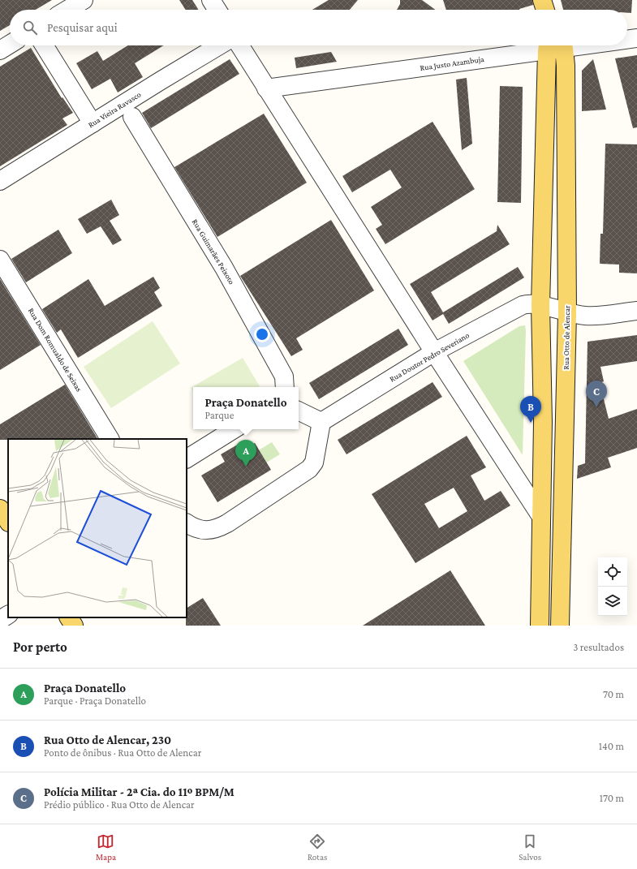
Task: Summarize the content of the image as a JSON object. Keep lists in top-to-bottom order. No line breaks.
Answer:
{"streets":{"main road":["Rua Otto de Alencar"],"street":["Rua Justo Azambuja","Rua Vieira Ravasco","Rua Guimarães Peixoto","Rua Dom Romualdo de Seixas","Rua Doutor Pedro Severiano"]},"crossings":[["Rua Otto de Alencar","Rua Doutor Pedro Severiano"]],"page":{"search":"Pesquisar aqui","pins":["C","B","A"],"popup":["Praça Donatello","Parque"],"heading":["Por perto","3 resultados"],"list":[{"mark":"A","name":"Praça Donatello","note":"Parque · Praça Donatello","value":"70 m"},{"mark":"B","name":"Rua Otto de Alencar, 230","note":"Ponto de ônibus · Rua Otto de Alencar","value":"140 m"},{"mark":"C","name":"Polícia Militar - 2ª Cia. do 11º BPM/M","note":"Prédio público · Rua Otto de Alencar","value":"170 m"}],"nav":["Mapa","Rotas","Salvos"]}}
